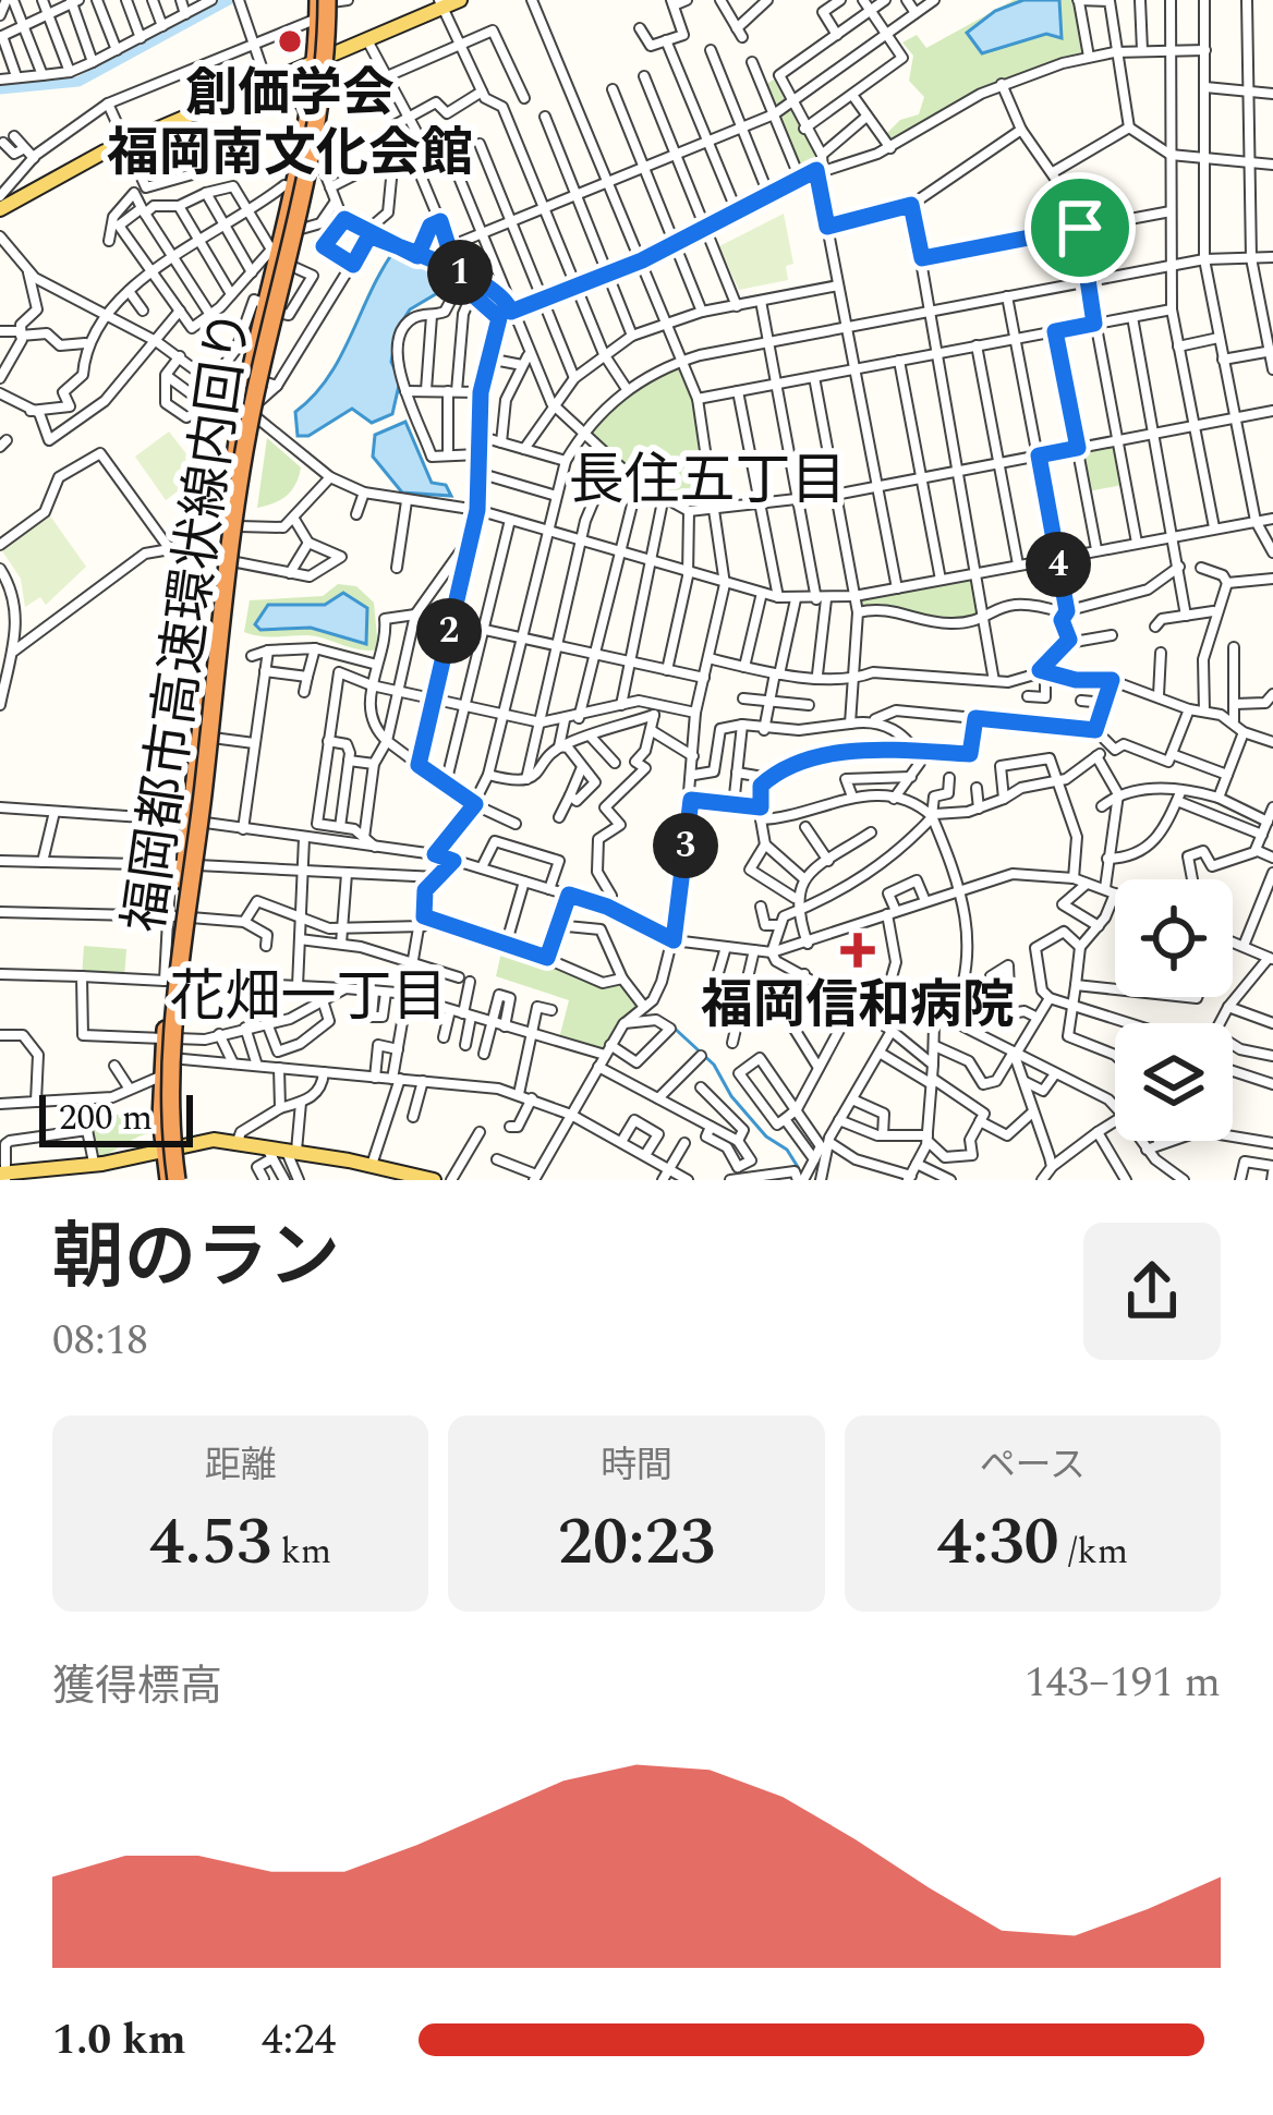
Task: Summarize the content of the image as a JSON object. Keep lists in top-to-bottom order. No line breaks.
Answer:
{"streets":{"highway":["福岡都市高速環状線内回り"]},"districts":["長住五丁目","花畑一丁目"],"places":{"other":["創価学会 福岡南文化会館"],"health":["福岡信和病院"]},"scale_bar":"200 m","page":{"pins":["1","4","2","3"],"scale":"200 m","heading":["朝のラン","08:18"],"stats":[["距離","4.53 km"],["時間","20:23"],["ペース","4:30 /km"]],"chart":["獲得標高","143–191 m"],"list":[{"name":"1.0 km","note":"4:24"}]}}
